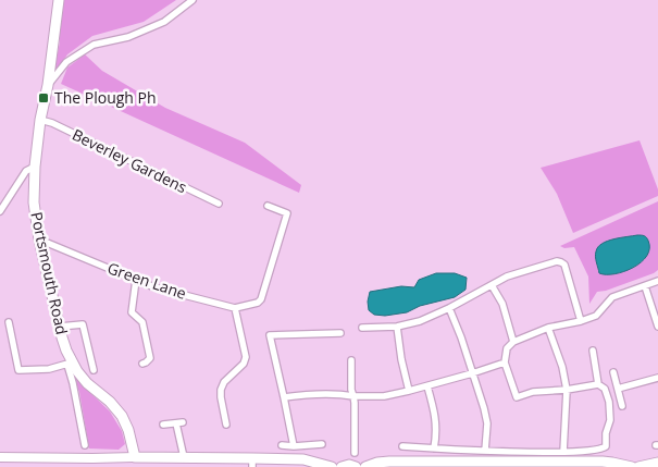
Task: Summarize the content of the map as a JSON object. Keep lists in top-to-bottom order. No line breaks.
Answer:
{"streets":{"main road":["Portsmouth Road"],"street":["Beverley Gardens","Green Lane"]},"crossings":[["Beverley Gardens","Portsmouth Road"],["Portsmouth Road","Green Lane"]],"places":{"transit":["The Plough Ph"]}}
